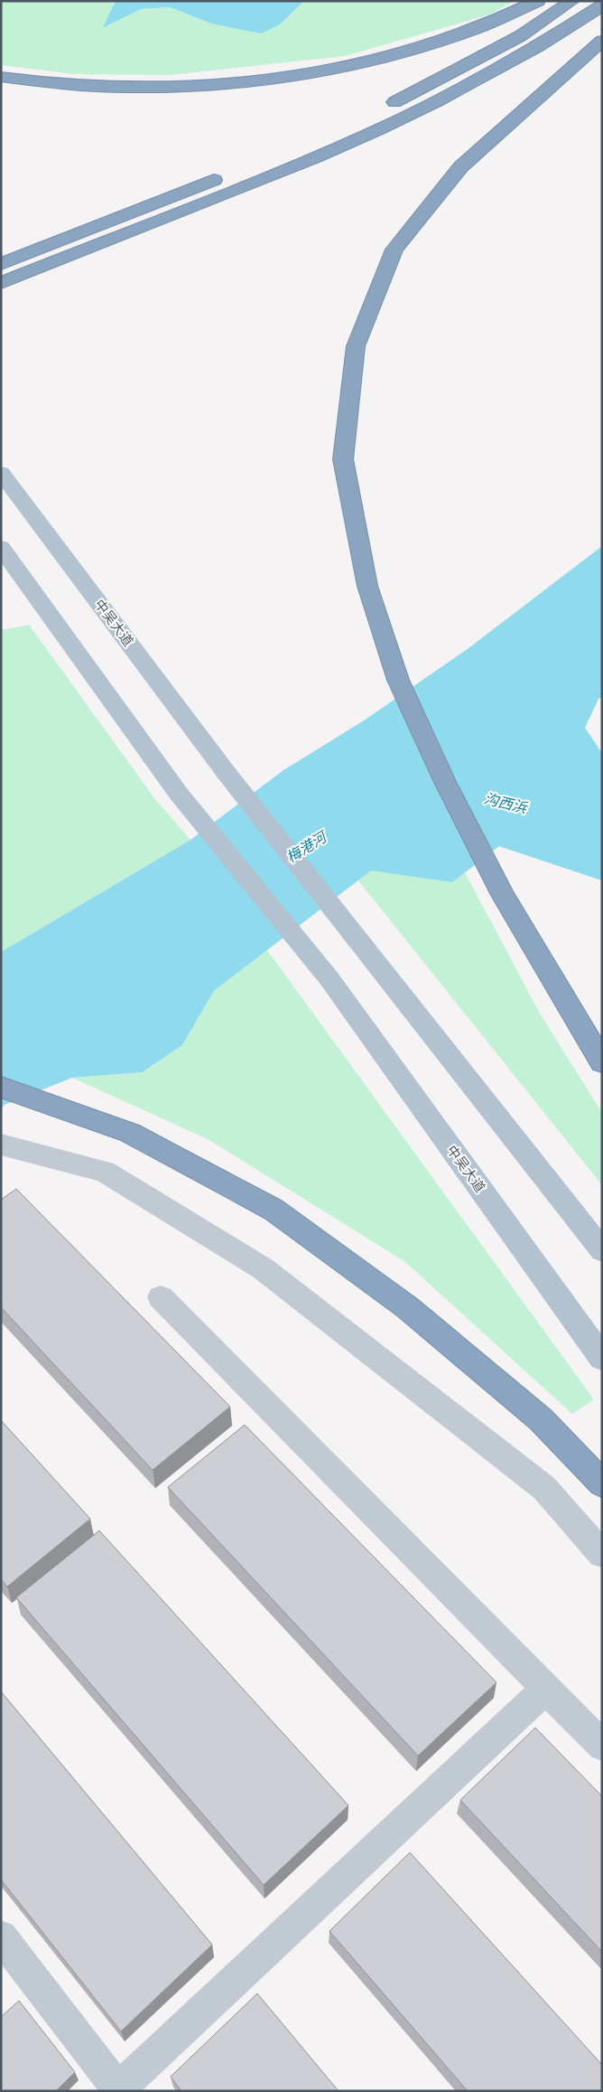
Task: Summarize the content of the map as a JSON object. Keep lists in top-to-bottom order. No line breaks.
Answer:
{"streets":{"main road":["中吴大道"]},"water":["沟西浜","梅港河"]}
